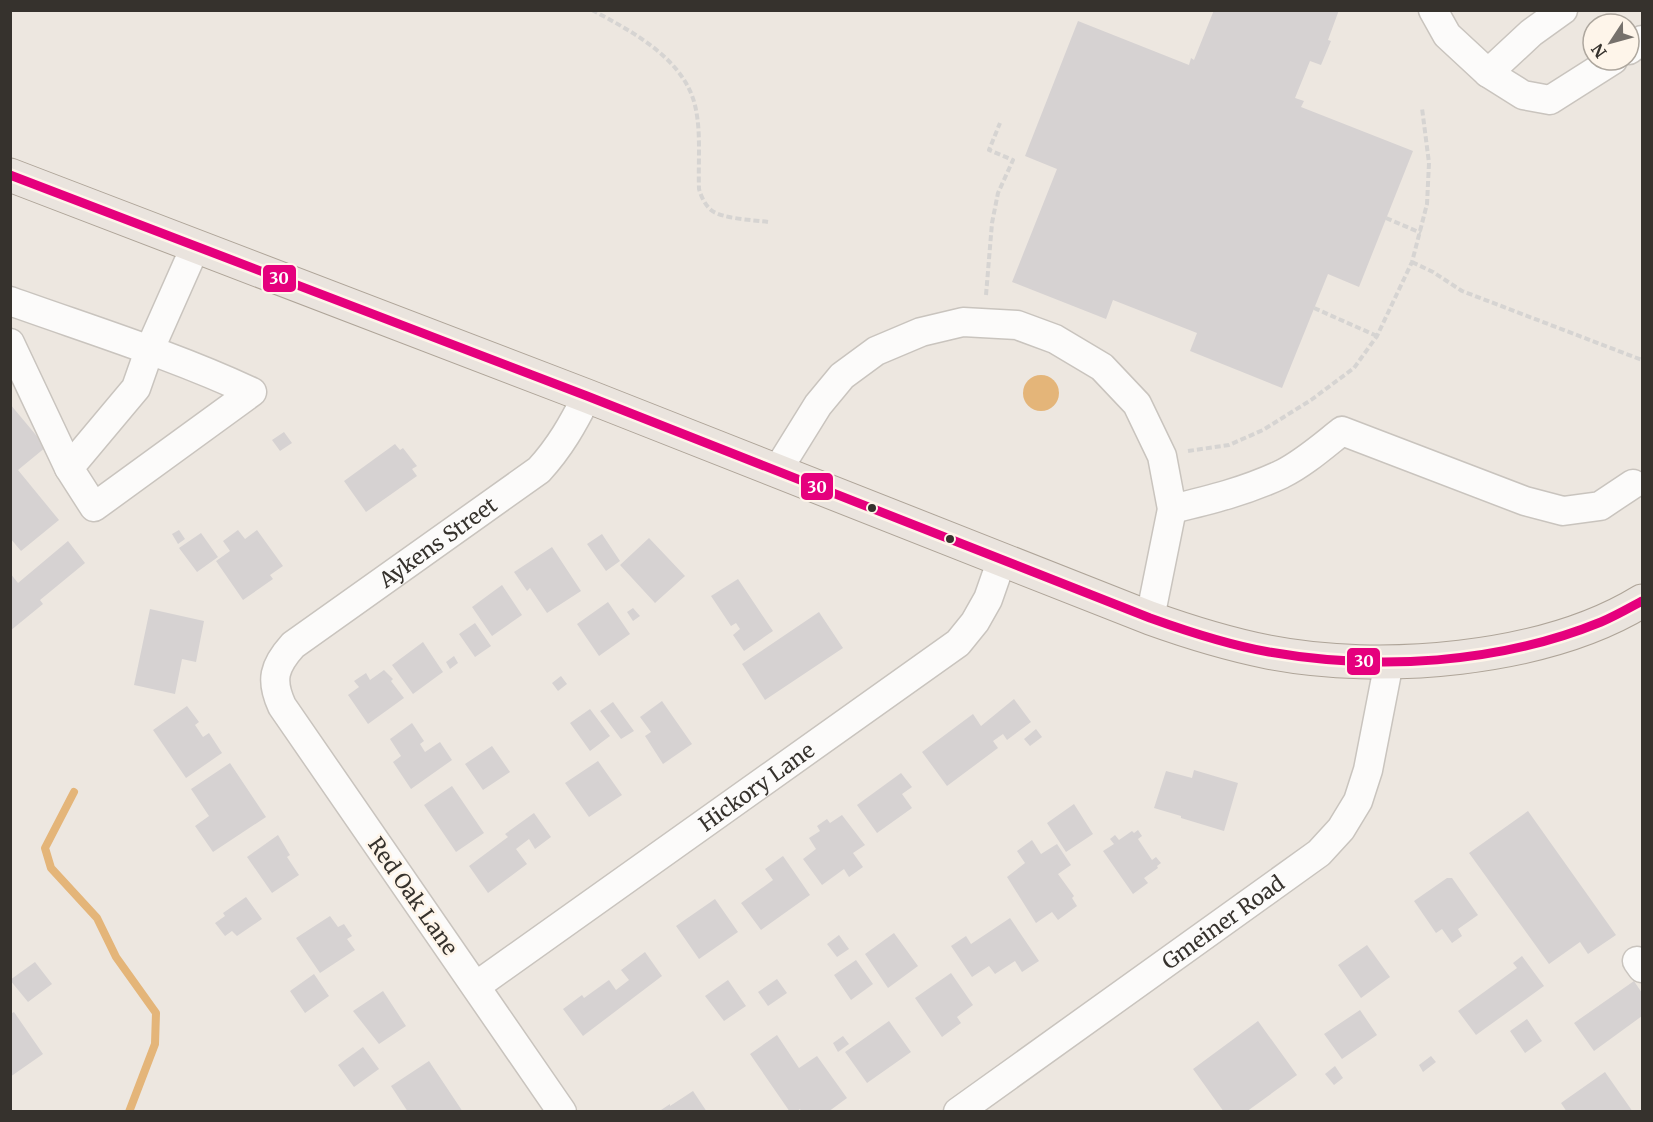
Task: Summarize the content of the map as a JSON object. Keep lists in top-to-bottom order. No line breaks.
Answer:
{"streets":{"street":["Aykens Street","Hickory Lane","Red Oak Lane","Gmeiner Road"]},"crossings":[["Aykens Street","Red Oak Lane"],["Hickory Lane","Red Oak Lane"]],"lines":["transit line 30"],"north":"bottom left"}
